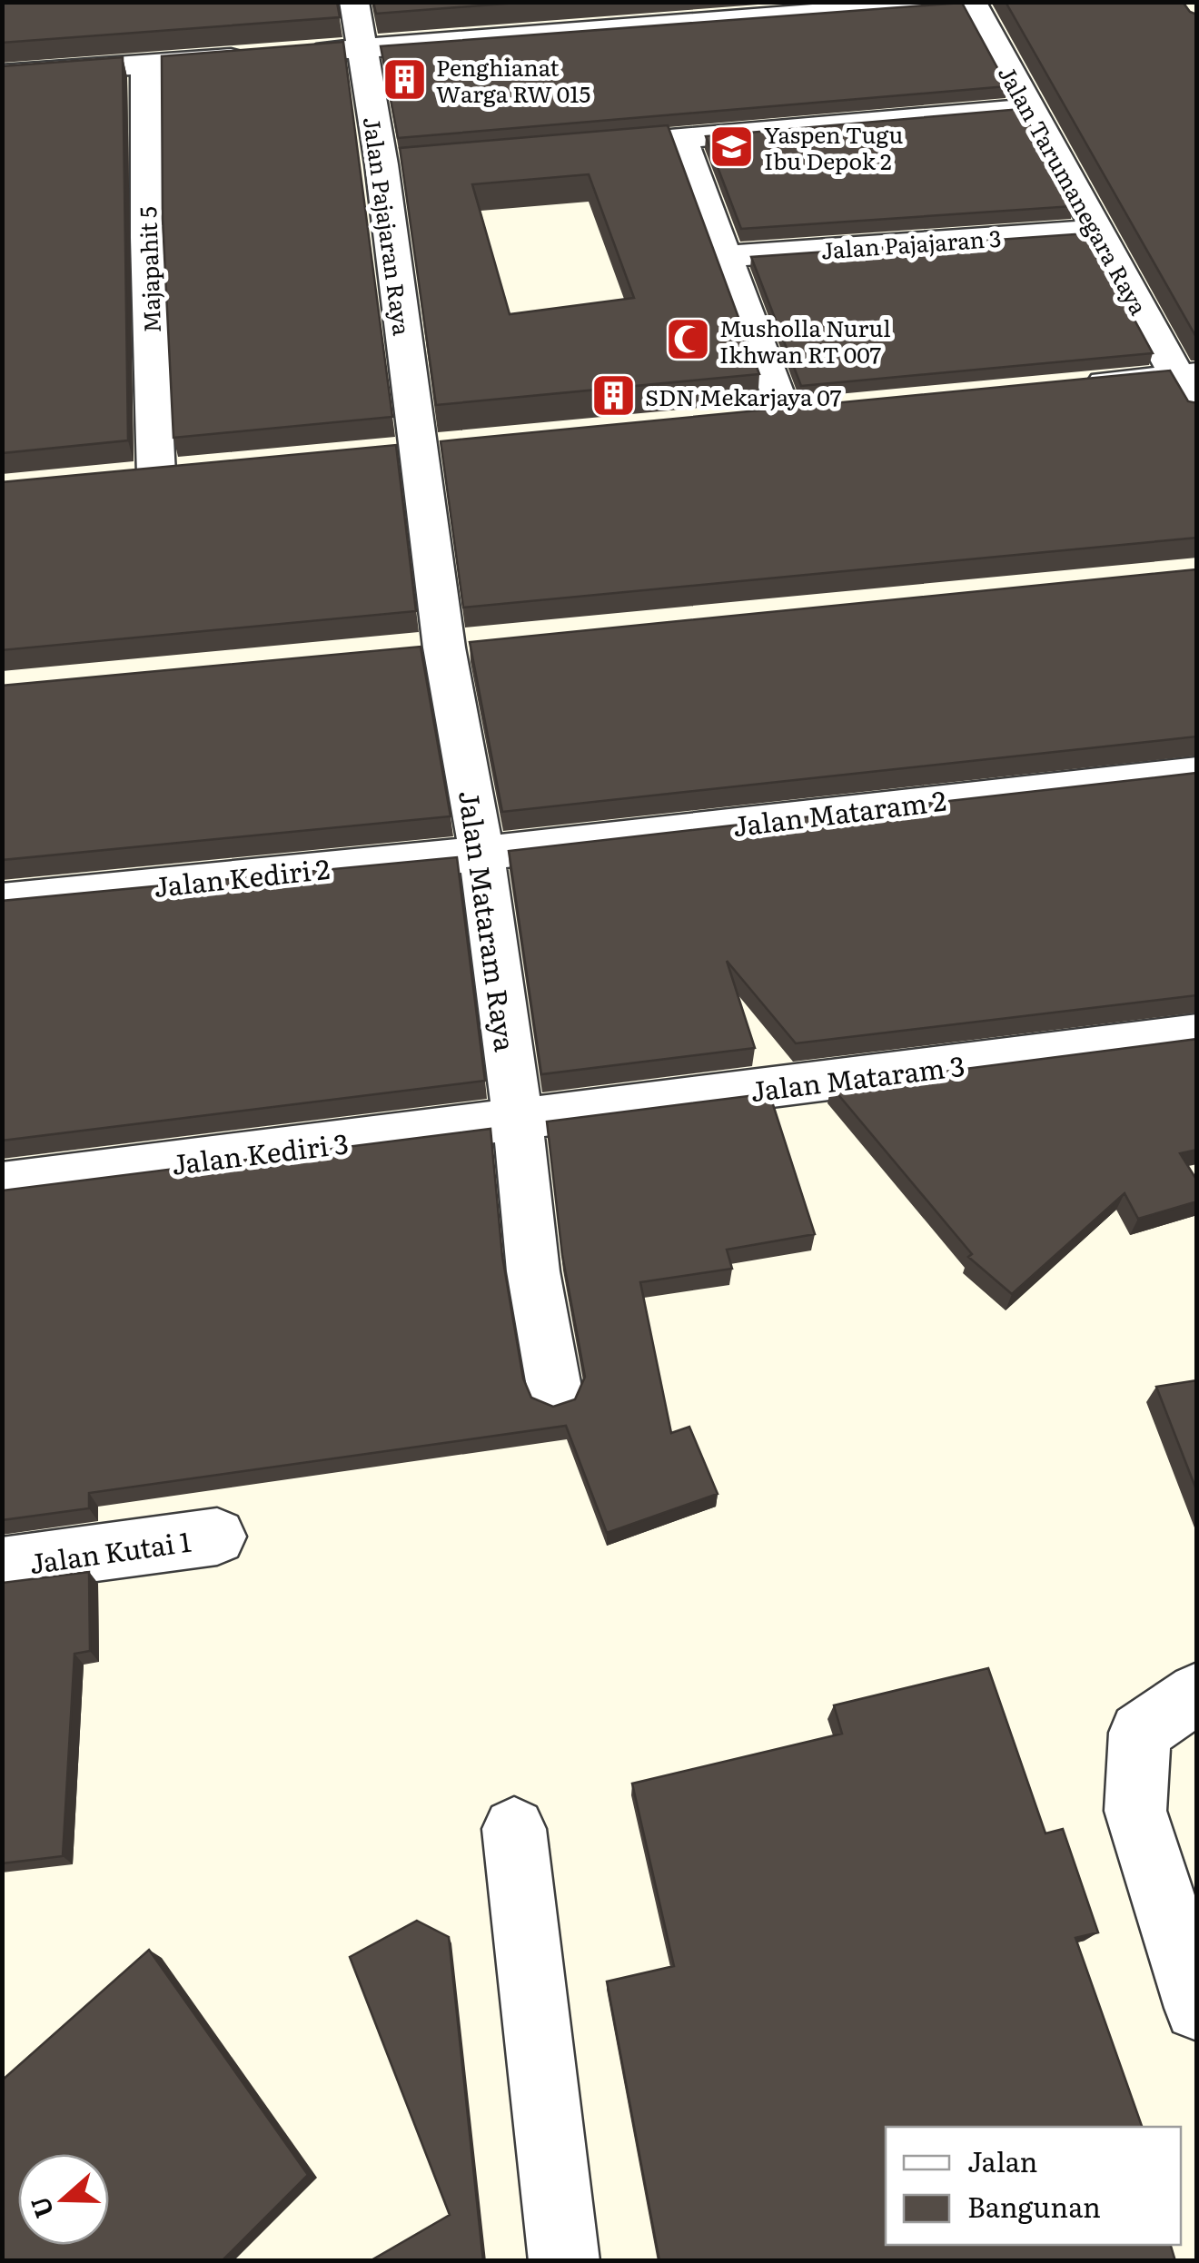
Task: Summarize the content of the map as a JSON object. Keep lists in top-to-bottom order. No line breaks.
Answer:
{"streets":{"street":["Jalan Tarumanegara Raya","Jalan Pajajaran Raya","Jalan Pajajaran 3","Majapahit 5","Jalan Mataram 2","Jalan Kediri 2","Jalan Mataram Raya","Jalan Mataram 3","Jalan Kediri 3","Jalan Kutai 1"]},"crossings":[["Jalan Tarumanegara Raya","Jalan Pajajaran 3"],["Jalan Pajajaran Raya","Jalan Mataram Raya"],["Jalan Mataram 2","Jalan Kediri 2"],["Jalan Mataram 2","Jalan Mataram Raya"],["Jalan Kediri 2","Jalan Mataram Raya"],["Jalan Mataram Raya","Jalan Mataram 3"],["Jalan Mataram Raya","Jalan Kediri 3"],["Jalan Mataram 3","Jalan Kediri 3"]],"places":{"building":["Penghianat Warga RW 015","SDN Mekarjaya 07"],"school or university":["Yaspen Tugu Ibu Depok 2"],"mosque":["Musholla Nurul Ikhwan RT 007"]},"legend":["Jalan","Bangunan"],"north":"left"}
